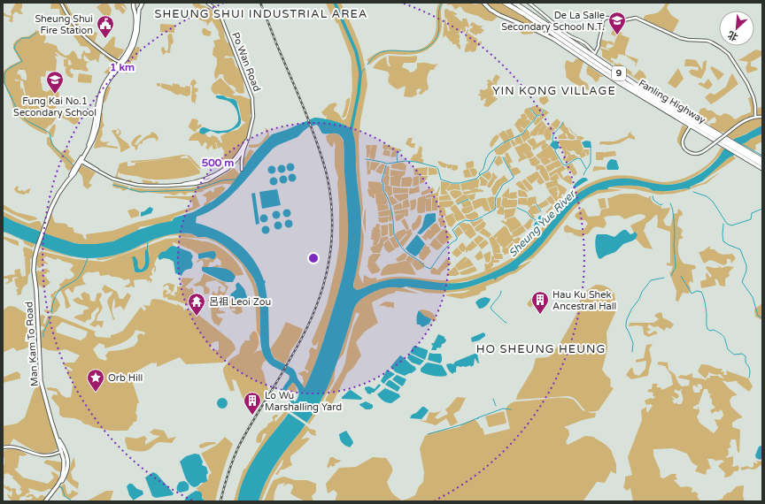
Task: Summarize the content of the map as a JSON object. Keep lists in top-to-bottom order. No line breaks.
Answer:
{"streets":{"highway":["9","Fanling Highway"],"main road":["Man Kam To Road"],"street":["Po Wan Road"]},"crossings":[["Po Wan Road","Man Kam To Road"]],"districts":["SHEUNG SHUI INDUSTRIAL AREA","YIN KONG VILLAGE","HO SHEUNG HEUNG"],"water":["Sheung Yue River"],"places":{"school or university":["De La Salle Secondary School N.T.","Fung Kai No.1 Secondary School"],"public building":["Sheung Shui Fire Station"],"building":["Hau Ku Shek Ancestral Hall","Lo Wu Marshalling Yard"],"temple":["呂祖 Leoi Zou"],"place":["Orb Hill"]},"north":"bottom left","rings":["1 km","500 m"]}
